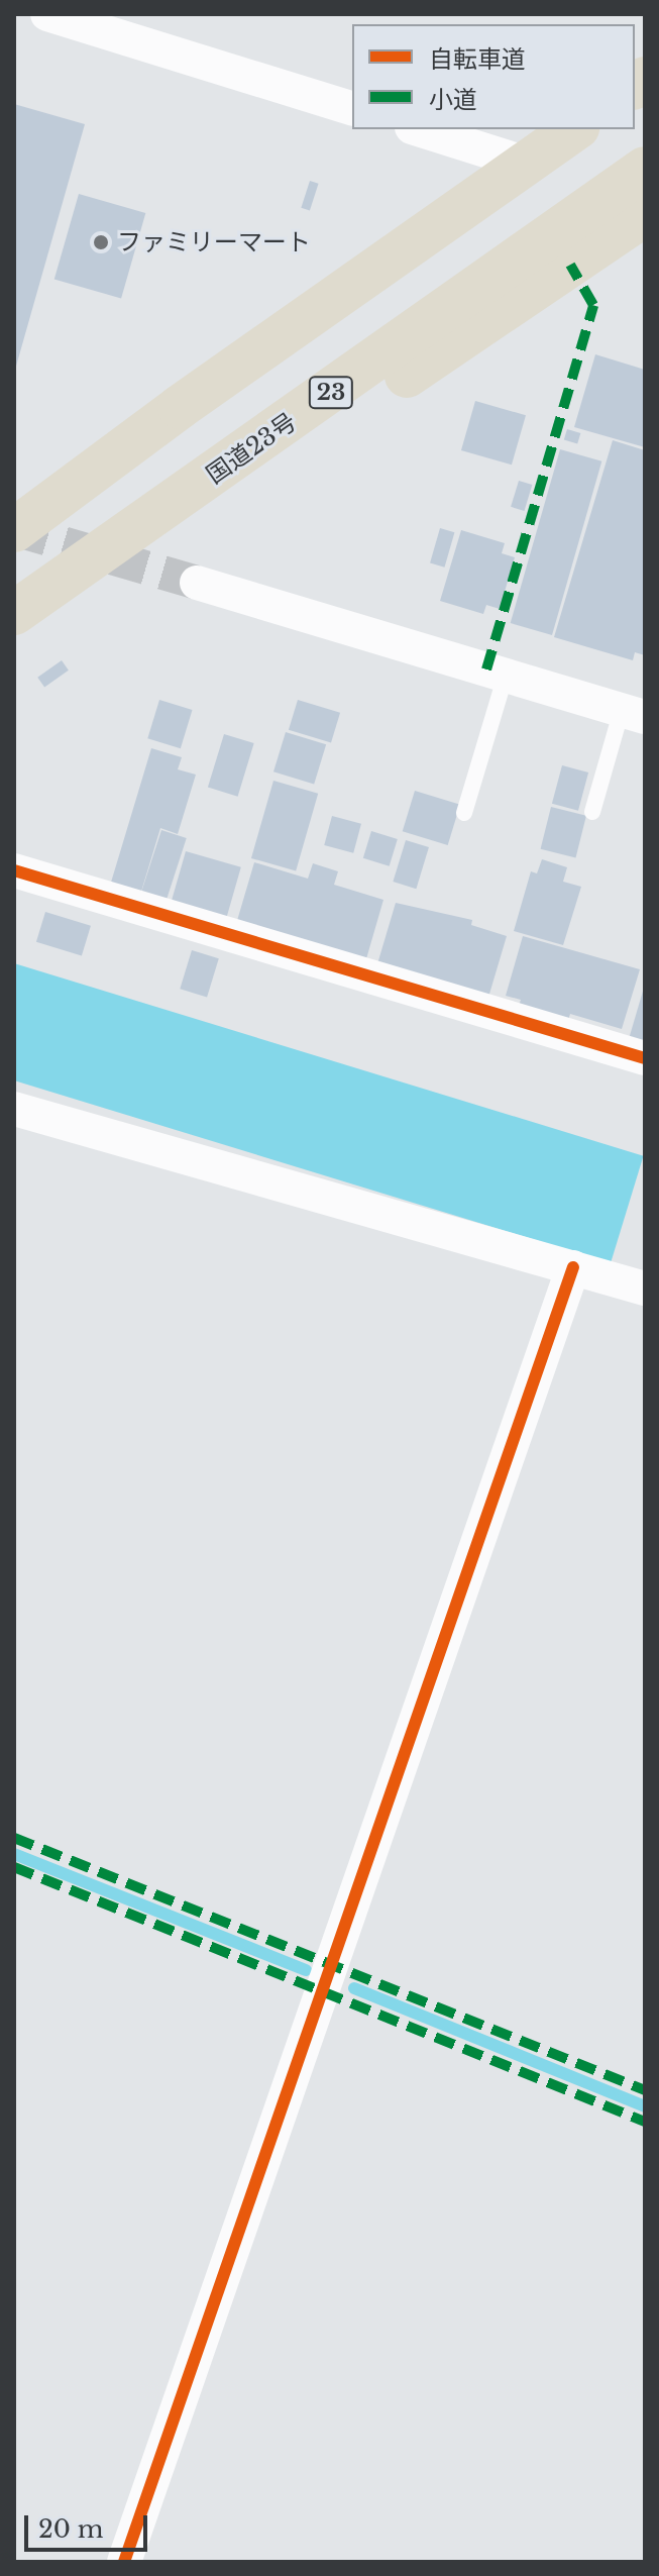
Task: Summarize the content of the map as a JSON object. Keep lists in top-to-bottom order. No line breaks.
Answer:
{"streets":{"highway":["23","国道23号"]},"places":["ファミリーマート"],"legend":["自転車道","小道"],"scale_bar":"20 m"}
